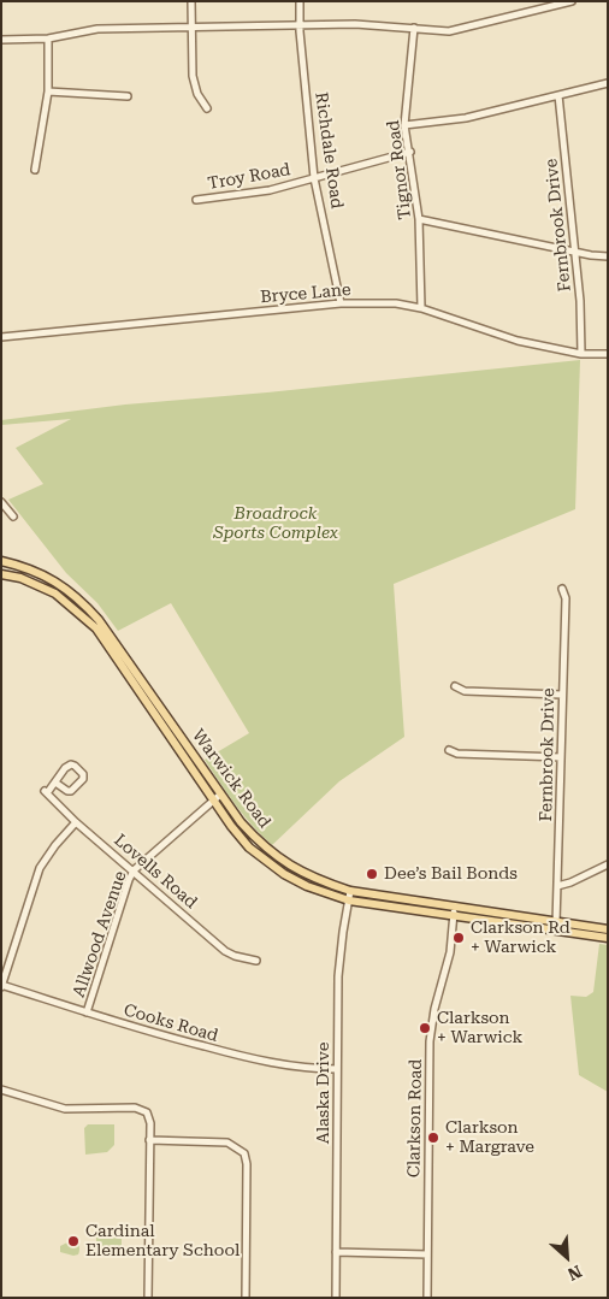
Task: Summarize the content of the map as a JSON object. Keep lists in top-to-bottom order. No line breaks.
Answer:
{"streets":{"main road":["Warwick Road"],"street":["Richdale Road","Tignor Road","Troy Road","Fernbrook Drive","Bryce Lane","Lovells Road","Allwood Avenue","Cooks Road","Alaska Drive","Clarkson Road"]},"crossings":[["Richdale Road","Troy Road"],["Richdale Road","Bryce Lane"],["Tignor Road","Troy Road"],["Tignor Road","Bryce Lane"],["Fernbrook Drive","Bryce Lane"],["Fernbrook Drive","Warwick Road"],["Warwick Road","Allwood Avenue"],["Warwick Road","Alaska Drive"],["Warwick Road","Clarkson Road"],["Lovells Road","Allwood Avenue"],["Allwood Avenue","Cooks Road"],["Cooks Road","Alaska Drive"]],"parks":["Broadrock Sports Complex"],"places":["Dee’s Bail Bonds","Clarkson Rd + Warwick","Clarkson + Warwick","Clarkson + Margrave","Cardinal Elementary School"],"north":"bottom right"}
